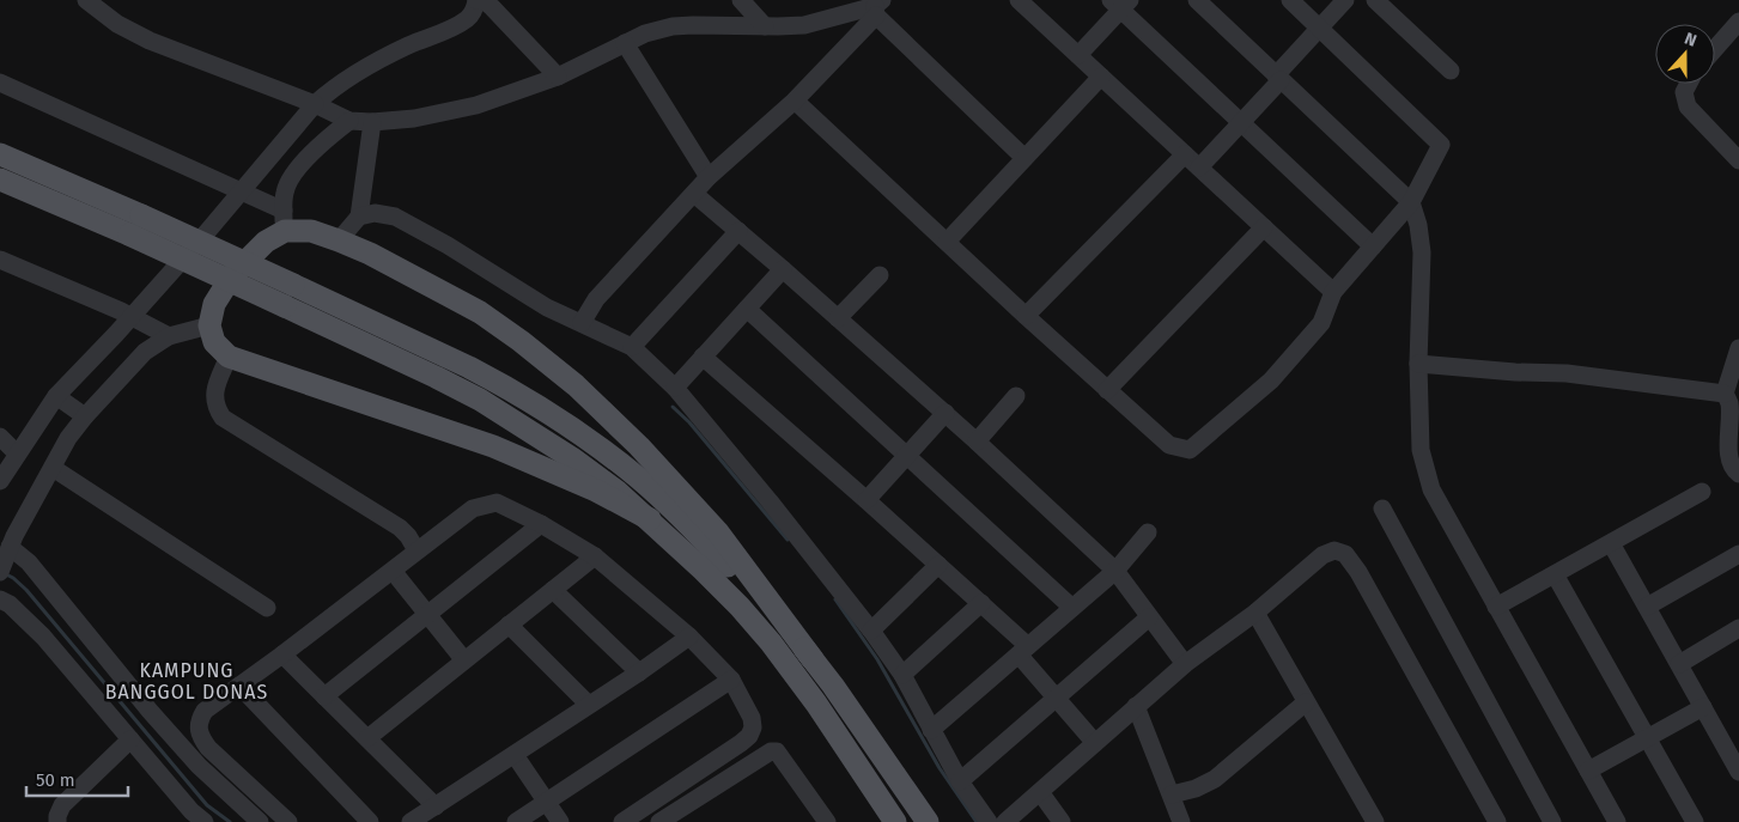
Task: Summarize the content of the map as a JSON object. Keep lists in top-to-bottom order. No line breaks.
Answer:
{"districts":["KAMPUNG BANGGOL DONAS"],"scale_bar":"50 m","north":"top"}
